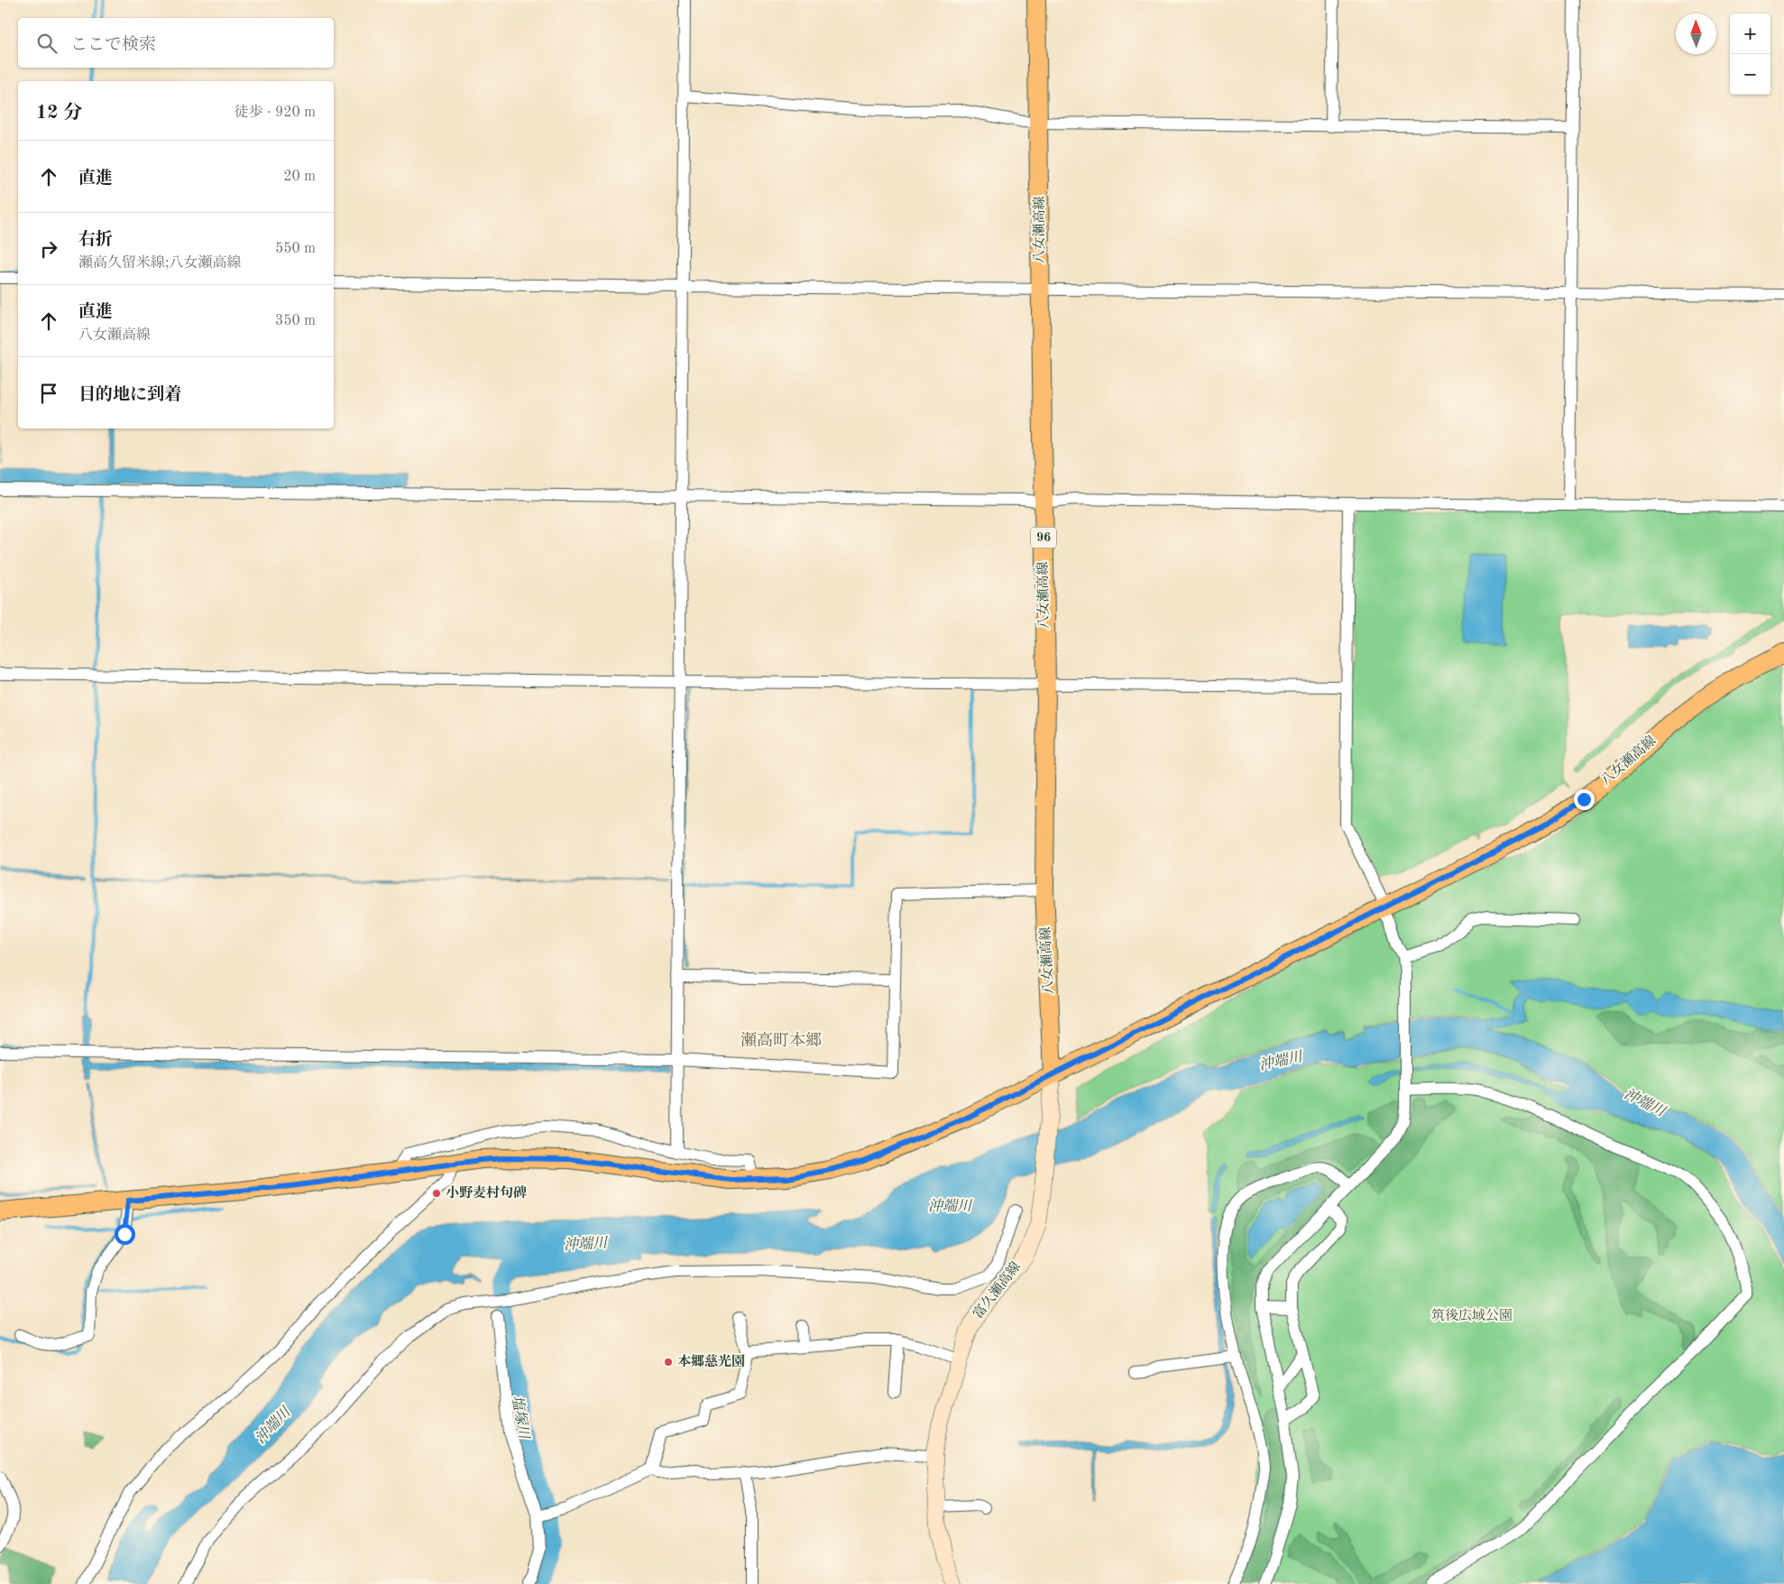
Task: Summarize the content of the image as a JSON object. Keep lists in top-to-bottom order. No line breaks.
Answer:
{"streets":{"main road":["八女瀬高線","96","富久瀬高線"]},"crossings":[["八女瀬高線","富久瀬高線"]],"districts":["瀬高町本郷"],"water":["沖端川","塩塚川"],"parks":["筑後広域公園"],"places":["小野麦村句碑","本郷慈光園"],"north":"top","page":{"map_buttons":["+","−"],"search":"ここで検索","heading":["12 分","徒歩 · 920 m"],"list":[["直進","20 m"],["右折","瀬高久留米線;八女瀬高線","550 m"],["直進","八女瀬高線","350 m"],"目的地に到着"]}}
